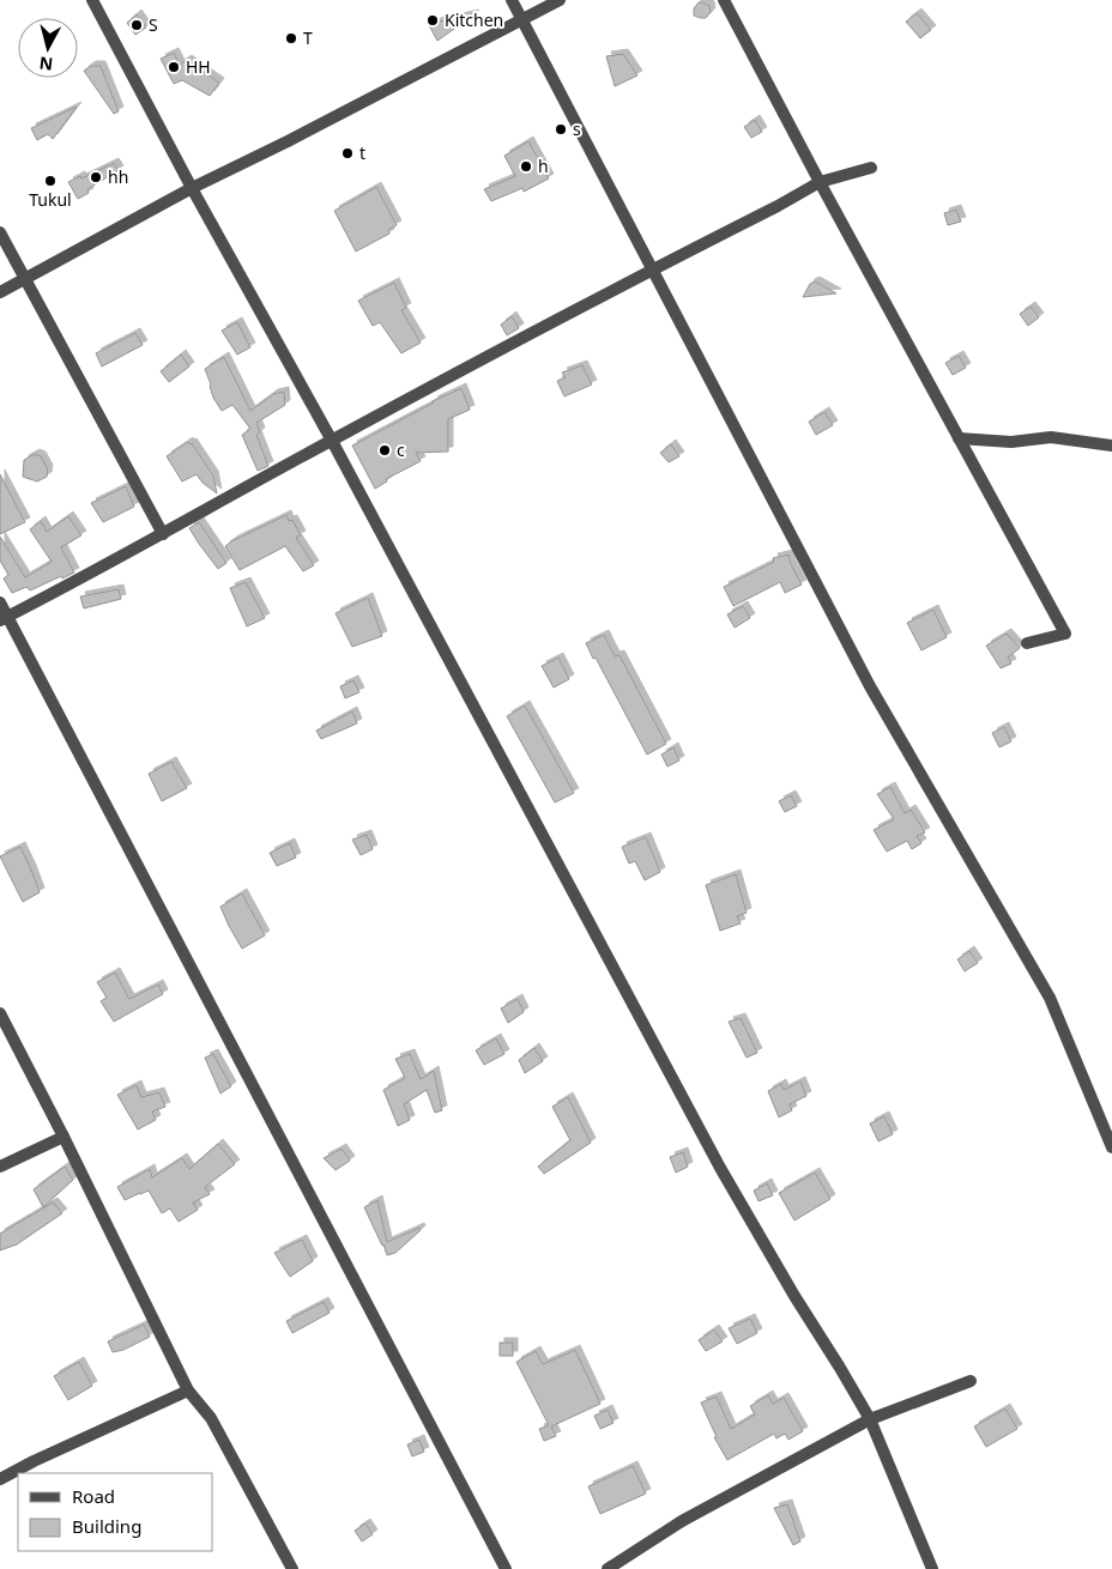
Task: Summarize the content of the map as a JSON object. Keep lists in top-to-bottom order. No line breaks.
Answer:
{"places":["Kitchen","S","T","HH","s","t","h","hh","Tukul","c"],"legend":["Road","Building"],"north":"bottom"}
